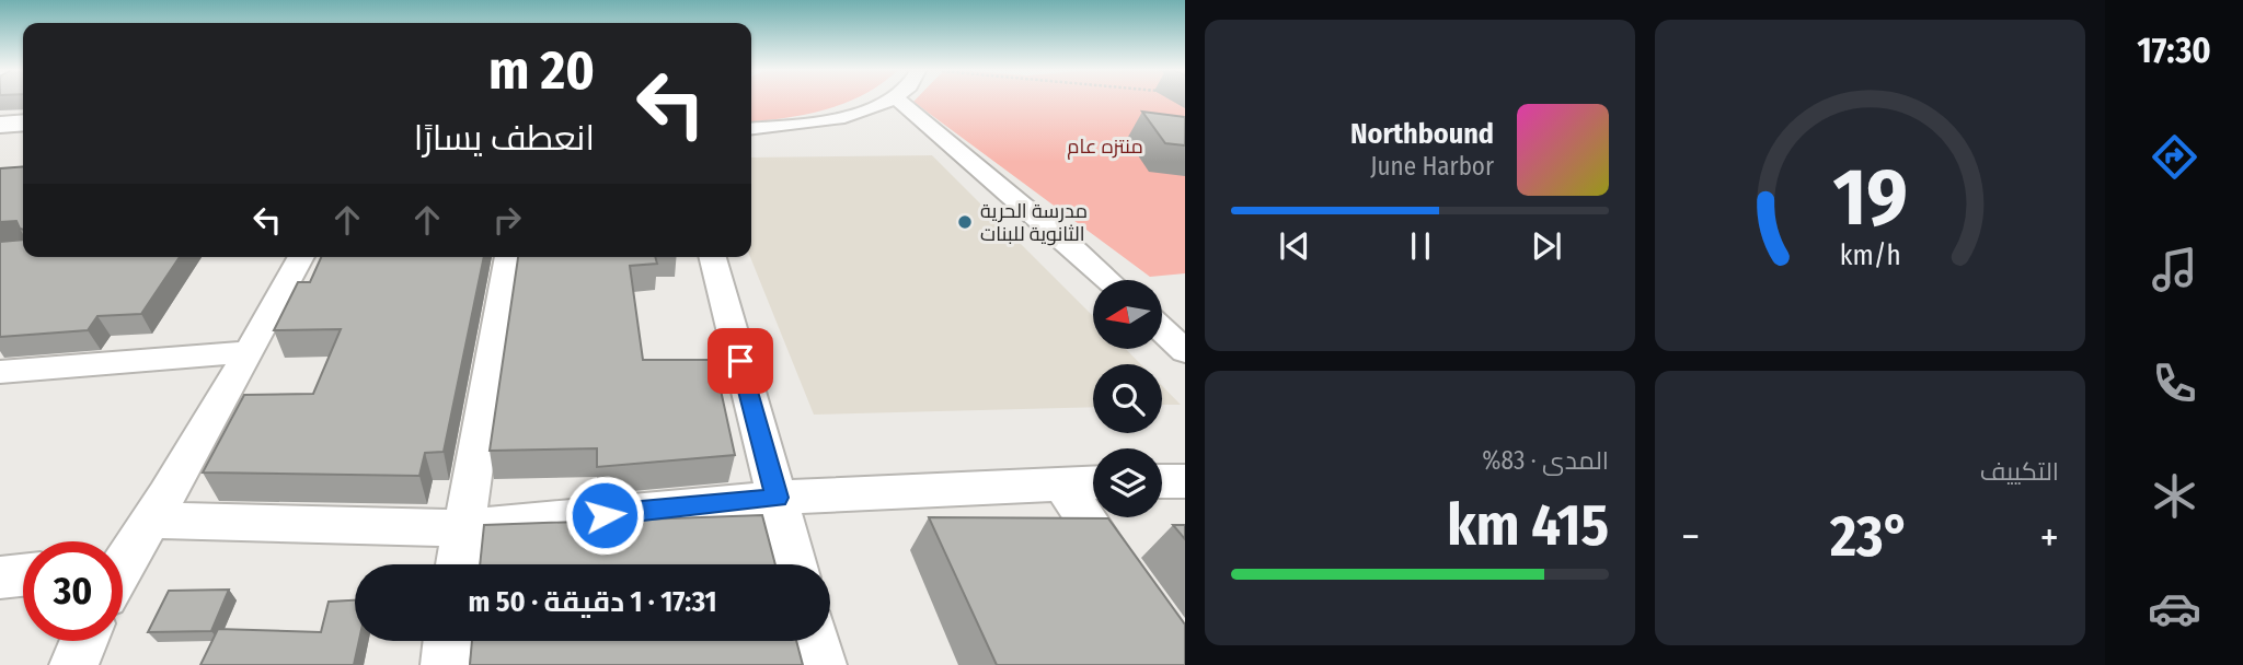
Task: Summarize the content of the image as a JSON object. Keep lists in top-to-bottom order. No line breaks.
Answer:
{"parks":["منتزه عام"],"places":["مدرسة الحرية الثانوية للبنات"],"north":"left","page":{"tabs":"17:30","turn":["20 m","انعطف يسارًا"],"song":["Northbound","June Harbor"],"tile":["التكييف",["المدى · 83%","415 km"]],"heat":["−","23°","+"],"limit":"30","trip":"17:31 · 1 دقيقة · 50 m","gauge":["19","km/h"]}}
